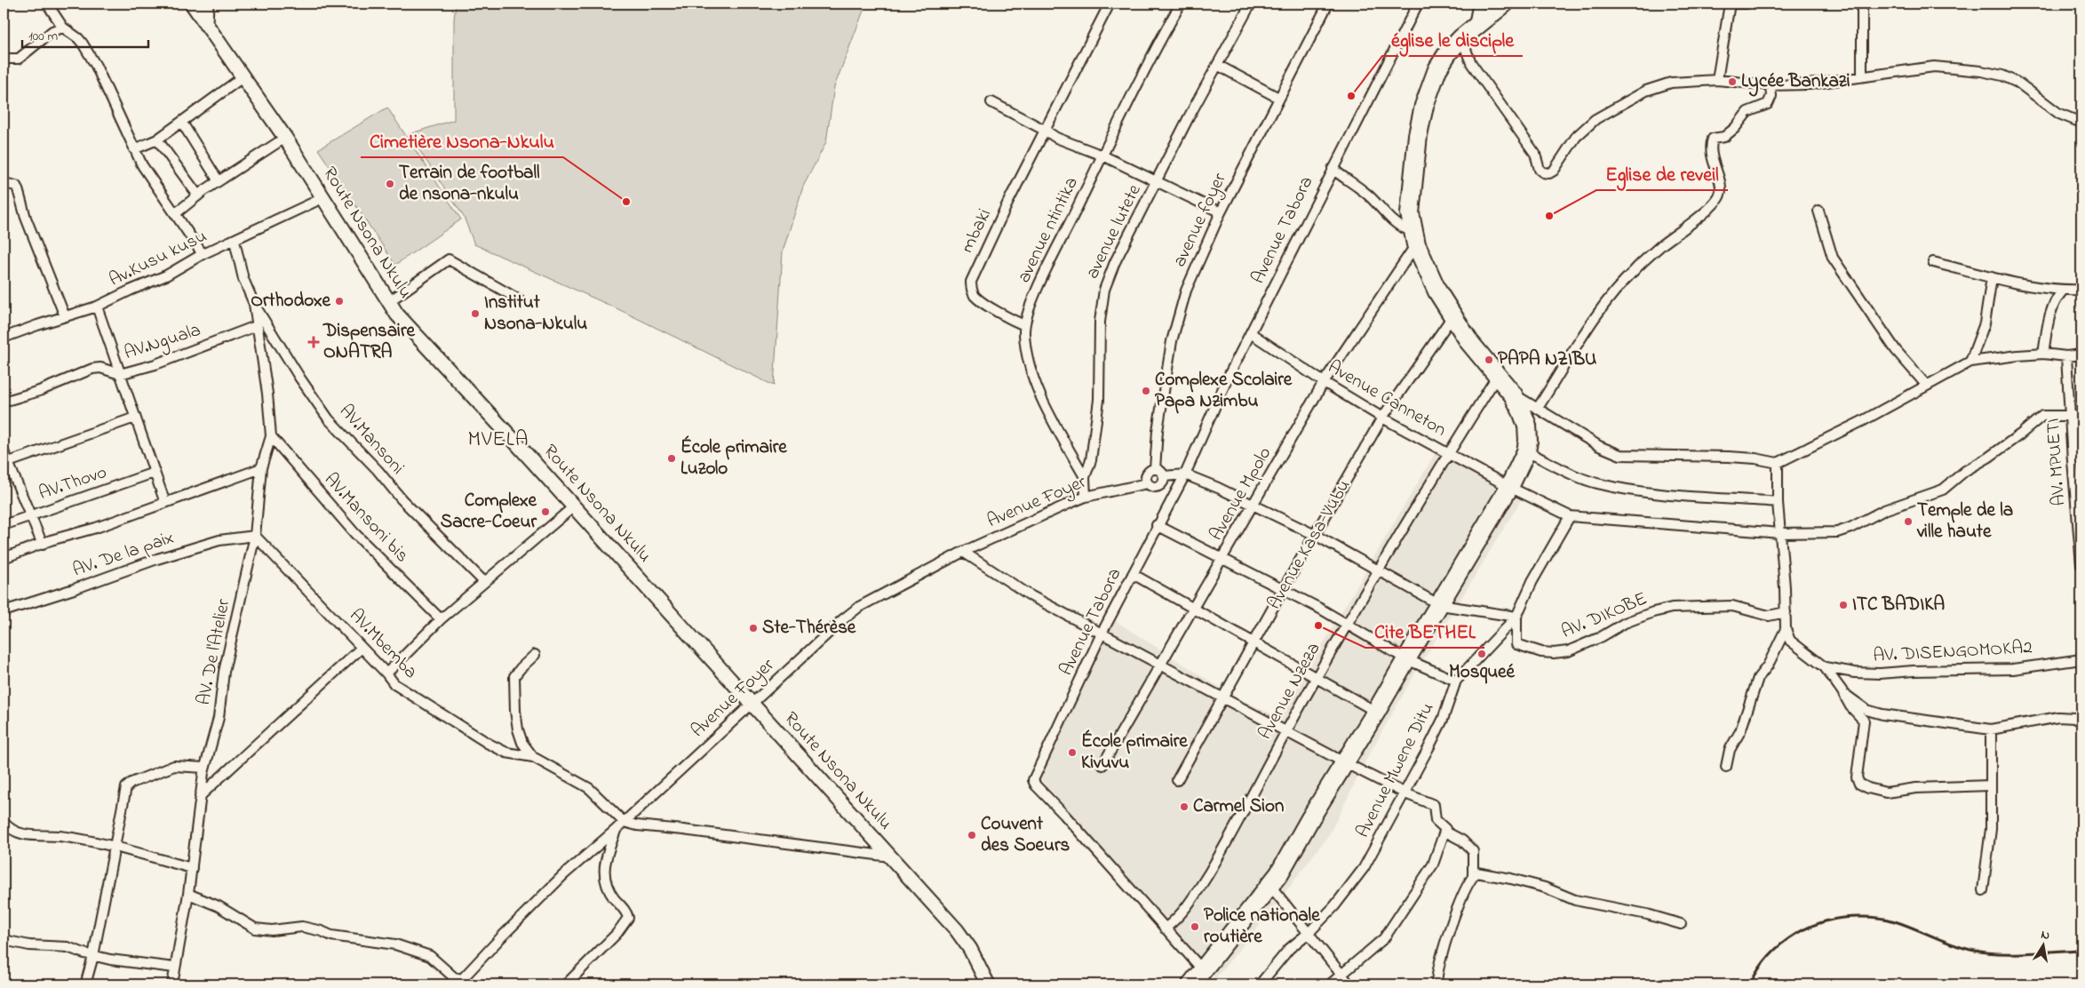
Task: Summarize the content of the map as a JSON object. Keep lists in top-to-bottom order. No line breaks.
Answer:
{"streets":{"street":["avenue foyer","avenue ntintika","Avenue Tabora","mbaki","avenue lutete","Route Nsona Nkulu","Av.Kusu kusu","AV.Nguala","Avenue Canneton","AV.Mansoni","AV. MPUETI","AV.Thovo","Avenue Mpolo","Avenue Foyer","AV.Mansoni bis","Avenue Kasa-Vubu","AV. De la paix","AV. DIKOBE","AV.Mbemba","AV. De l'Atelier","AV. DISENGOMOKA2","Avenue Nzeza","Avenue Mwene Ditu"]},"crossings":[["avenue foyer","Avenue Foyer"],["avenue ntintika","mbaki"],["avenue ntintika","avenue lutete"],["Avenue Tabora","Avenue Canneton"],["Avenue Tabora","Avenue Nzeza"],["avenue lutete","Avenue Foyer"],["Route Nsona Nkulu","Av.Kusu kusu"],["Route Nsona Nkulu","Avenue Foyer"],["AV.Nguala","AV. De l'Atelier"],["Avenue Canneton","Avenue Mpolo"],["Avenue Canneton","Avenue Kasa-Vubu"],["Avenue Canneton","Avenue Nzeza"],["AV.Mansoni","AV. De l'Atelier"],["Avenue Foyer","AV. De l'Atelier"],["AV.Mansoni bis","AV. De l'Atelier"],["AV. De la paix","AV.Mbemba"],["AV. De la paix","AV. De l'Atelier"],["AV.Mbemba","AV. De l'Atelier"]],"districts":["MVELA"],"places":{"other":["Lycée Bankazi","église le disciple","Terrain de football de nsona-nkulu","Cimetière Nsona-Nkulu","Eglise de reveil","Orthodoxe","Institut Nsona-Nkulu","PAPA NZIBU","Complexe Scolaire Papa Nzimbu","École primaire Luzolo","Complexe Sacre-Coeur","Temple de la ville haute","ITC BADIKA","Cite BETHEL","Ste-Thérèse","Mosqueé","École primaire Kivuvu","Carmel Sion","Couvent des Soeurs","Police nationale routière"],"health":["Dispensaire ONATRA"]},"scale_bar":"100 m","north":"top"}
